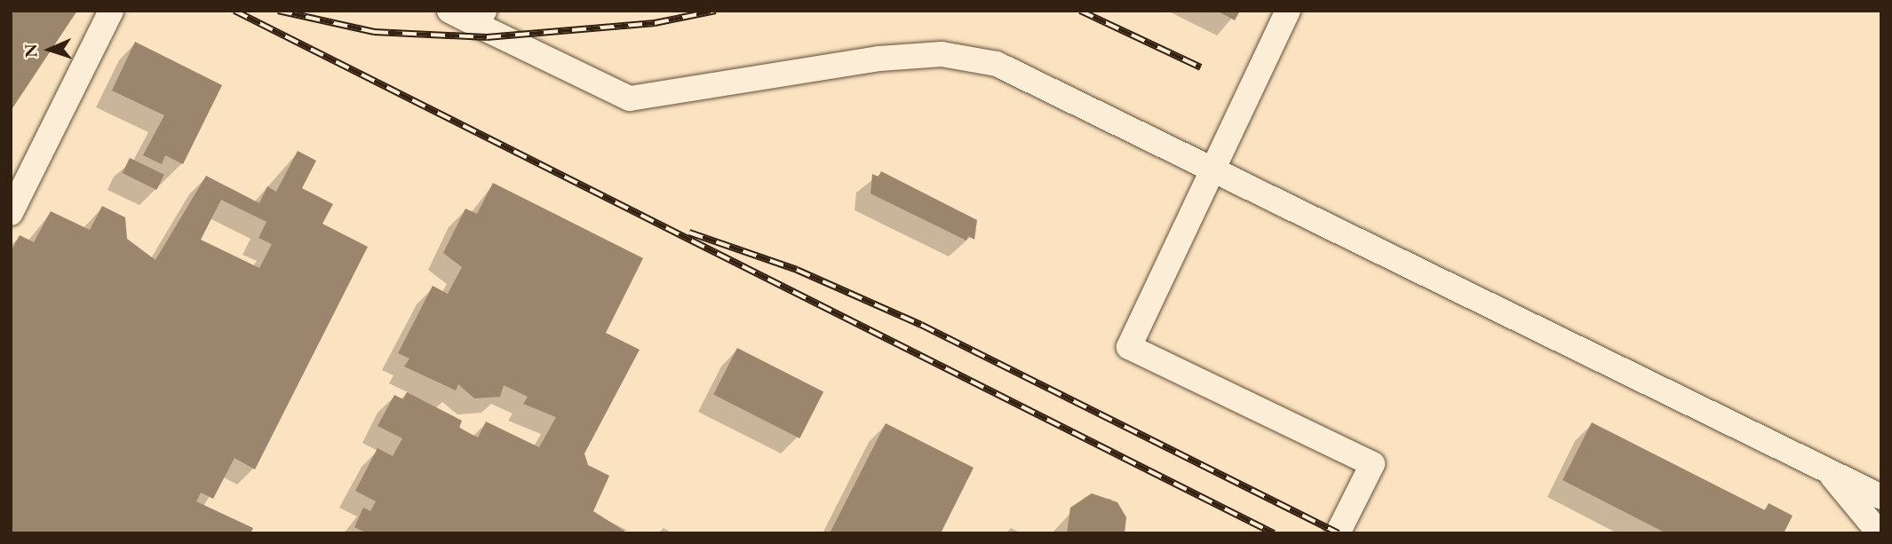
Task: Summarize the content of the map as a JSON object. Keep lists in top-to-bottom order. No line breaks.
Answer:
{"north":"left"}
